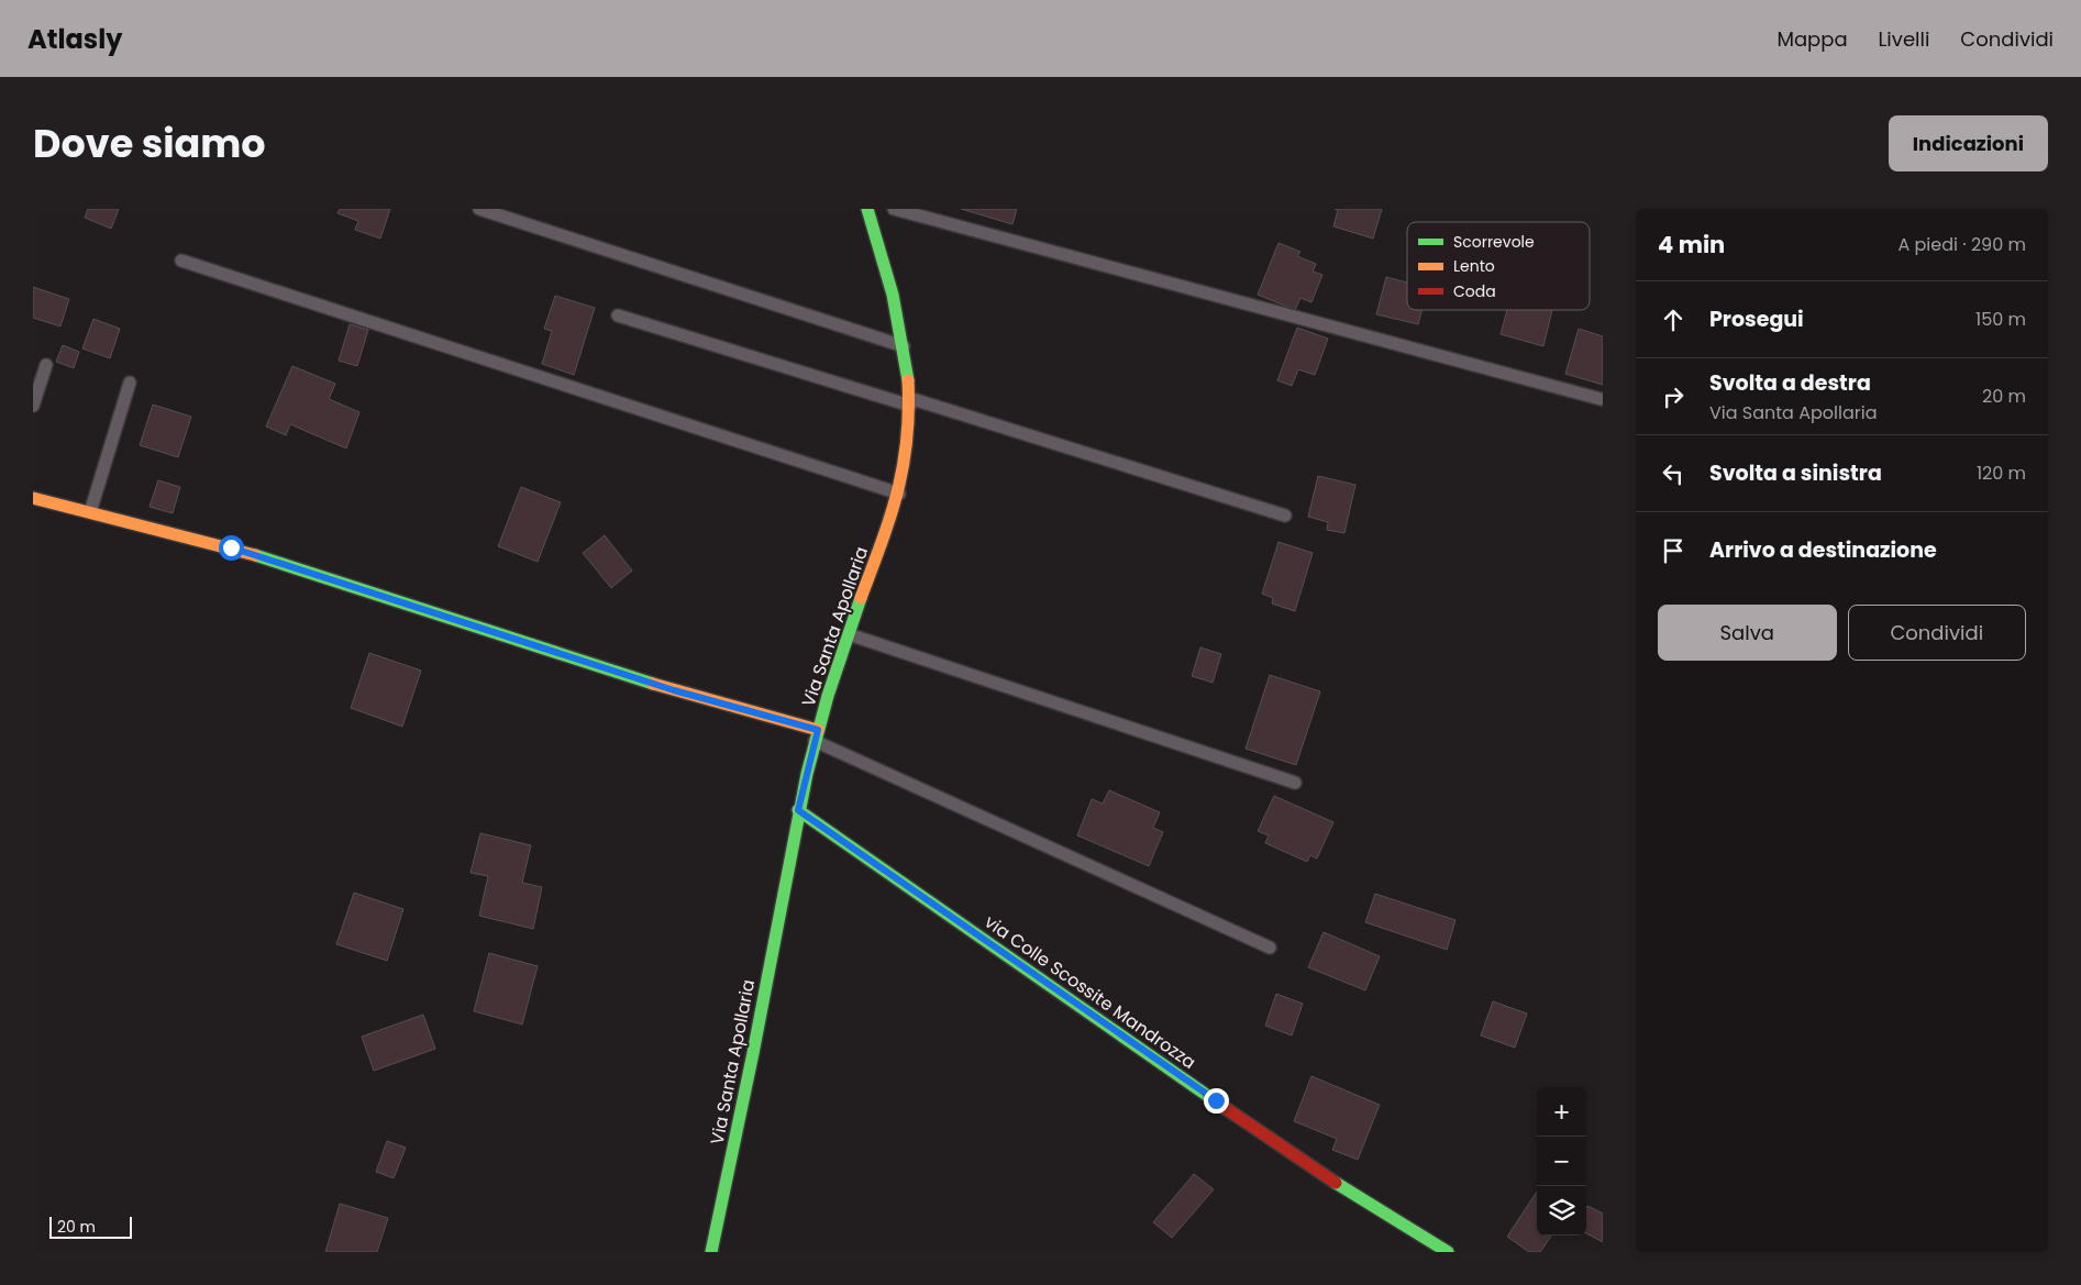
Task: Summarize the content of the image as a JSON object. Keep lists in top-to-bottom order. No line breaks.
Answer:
{"streets":{"street":["Via Santa Apollaria","via Colle Scossite Mandrozza"]},"crossings":[["Via Santa Apollaria","via Colle Scossite Mandrozza"]],"legend":["Scorrevole","Lento","Coda"],"scale_bar":"20 m","page":{"header":"Atlasly","nav":["Mappa","Livelli","Condividi"],"title":"Dove siamo","buttons":["Indicazioni",["Salva","Condividi"]],"heading":["4 min","A piedi · 290 m"],"list":[["Prosegui","150 m"],["Svolta a destra","Via Santa Apollaria","20 m"],["Svolta a sinistra","120 m"],"Arrivo a destinazione"],"map_buttons":["+","−"],"scale":"20 m"}}
